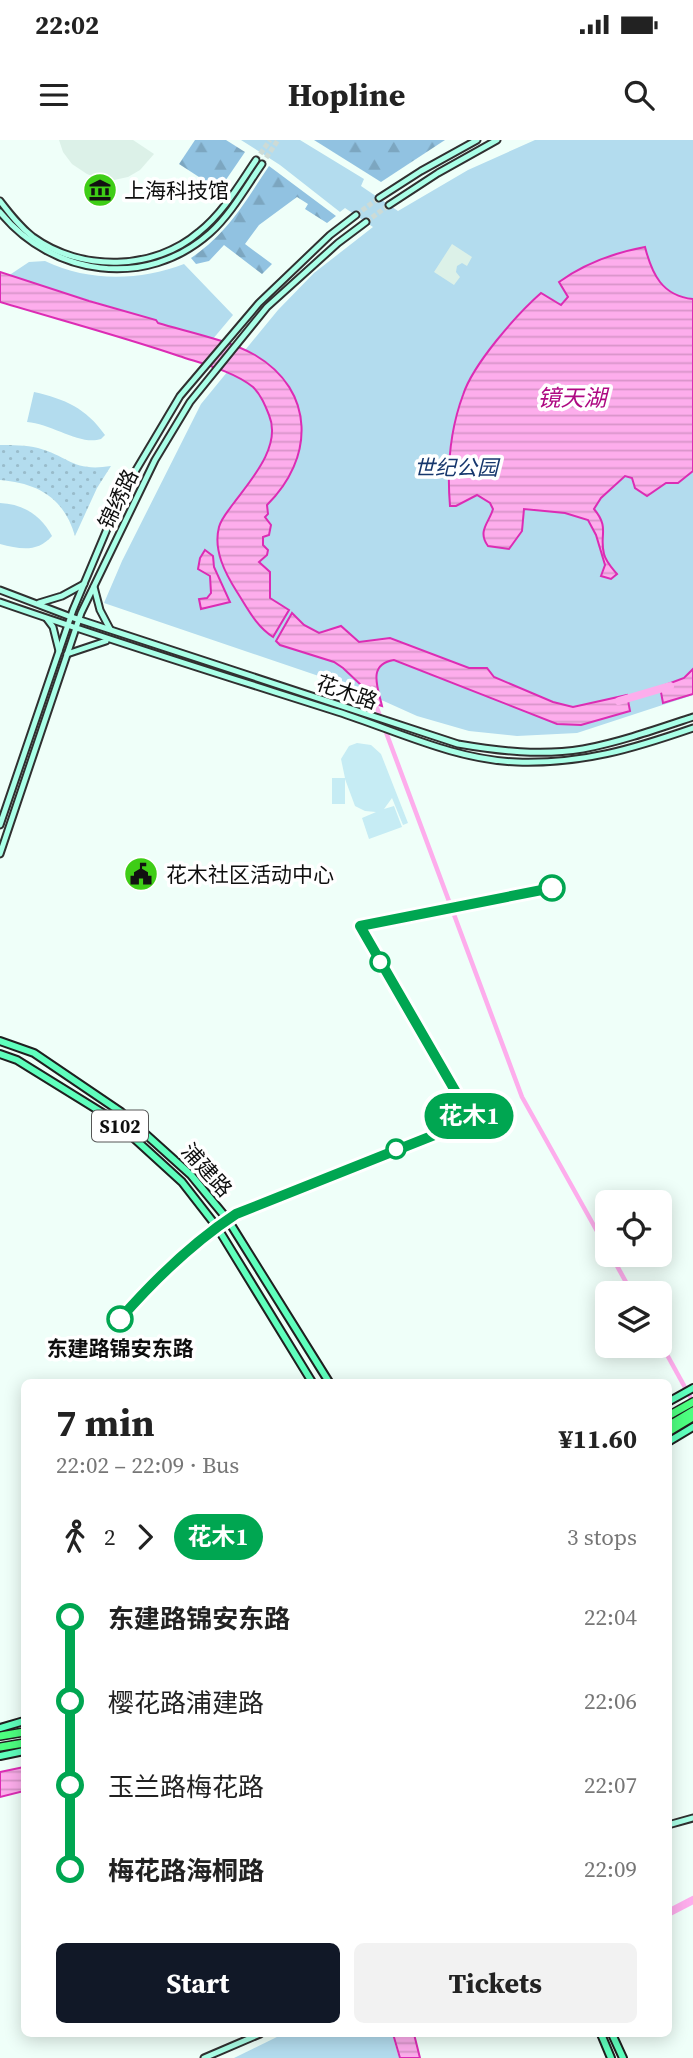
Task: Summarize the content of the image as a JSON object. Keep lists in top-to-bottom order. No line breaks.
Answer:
{"streets":{"main road":["锦绣路","花木路","S102","浦建路"]},"crossings":[["锦绣路","花木路"]],"water":["镜天湖"],"parks":["世纪公园"],"places":{"museum":["上海科技馆"],"public building":["花木社区活动中心"],"other":["东建路锦安东路"]},"lines":["bus line 花木1"],"page":{"status":"22:02","header":"Hopline","on_map":"花木1","heading":["7 min","22:02 – 22:09 · Bus","¥11.60"],"legs":["2","花木1","3 stops"],"list":[{"name":"东建路锦安东路","value":"22:04"},{"name":"樱花路浦建路","value":"22:06"},{"name":"玉兰路梅花路","value":"22:07"},{"name":"梅花路海桐路","value":"22:09"}],"buttons":["Start","Tickets"]}}
